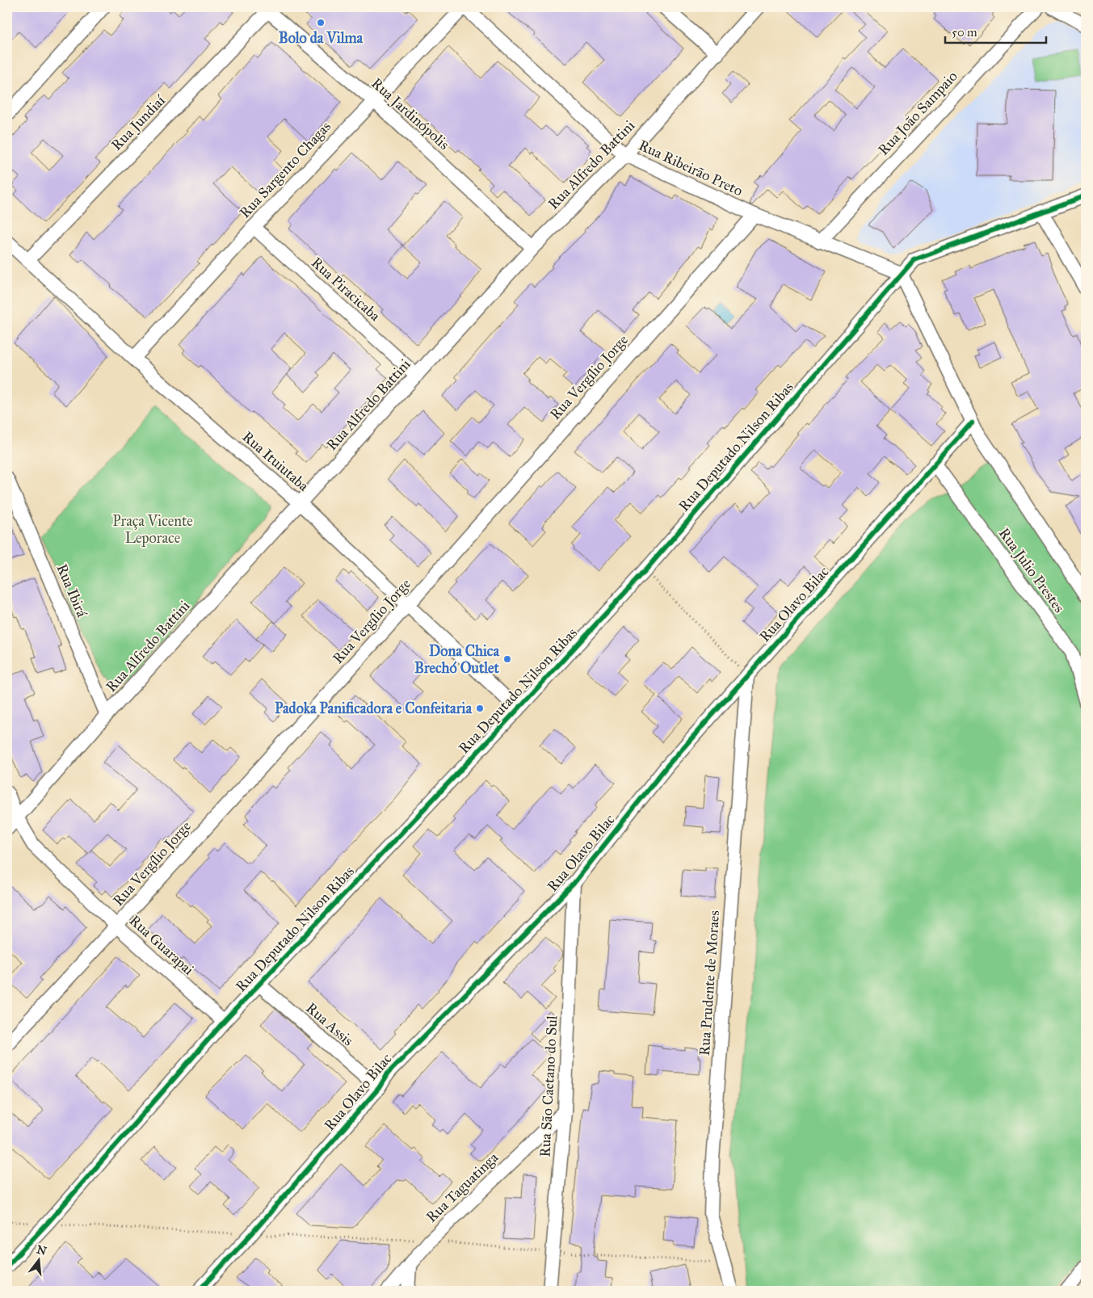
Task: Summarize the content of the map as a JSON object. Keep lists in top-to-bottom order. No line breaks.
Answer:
{"streets":{"street":["Rua João Sampaio","Rua Jardinópolis","Rua Jundiaí","Rua Alfredo Battini","Rua Ribeirão Preto","Rua Sargento Chagas","Rua Piracicaba","Rua Vergílio Jorge","Rua Deputado Nilson Ribas","Rua Ituiutaba","Rua Julio Prestes","Rua Ibirá","Rua Olavo Bilac","Rua Guarapai","Rua Prudente de Moraes","Rua Assis","Rua São Caetano do Sul","Rua Taguatinga"]},"crossings":[["Rua João Sampaio","Rua Ribeirão Preto"],["Rua Jardinópolis","Rua Jundiaí"],["Rua Jardinópolis","Rua Alfredo Battini"],["Rua Jardinópolis","Rua Sargento Chagas"],["Rua Jundiaí","Rua Ituiutaba"],["Rua Alfredo Battini","Rua Ribeirão Preto"],["Rua Alfredo Battini","Rua Piracicaba"],["Rua Alfredo Battini","Rua Ituiutaba"],["Rua Alfredo Battini","Rua Ibirá"],["Rua Alfredo Battini","Rua Guarapai"],["Rua Ribeirão Preto","Rua Sargento Chagas"],["Rua Ribeirão Preto","Rua Vergílio Jorge"],["Rua Ribeirão Preto","Rua Deputado Nilson Ribas"],["Rua Sargento Chagas","Rua Piracicaba"],["Rua Sargento Chagas","Rua Ituiutaba"],["Rua Vergílio Jorge","Rua Ituiutaba"],["Rua Vergílio Jorge","Rua Guarapai"],["Rua Deputado Nilson Ribas","Rua Ituiutaba"],["Rua Deputado Nilson Ribas","Rua Guarapai"],["Rua Deputado Nilson Ribas","Rua Assis"],["Rua Julio Prestes","Rua Olavo Bilac"],["Rua Olavo Bilac","Rua Prudente de Moraes"],["Rua Olavo Bilac","Rua Assis"],["Rua Olavo Bilac","Rua São Caetano do Sul"],["Rua São Caetano do Sul","Rua Taguatinga"]],"parks":["Praça Vicente Leporace"],"places":["Bolo da Vilma","Dona Chica Brechó Outlet","Padoka Panificadora e Confeitaria"],"scale_bar":"50 m","north":"top"}
